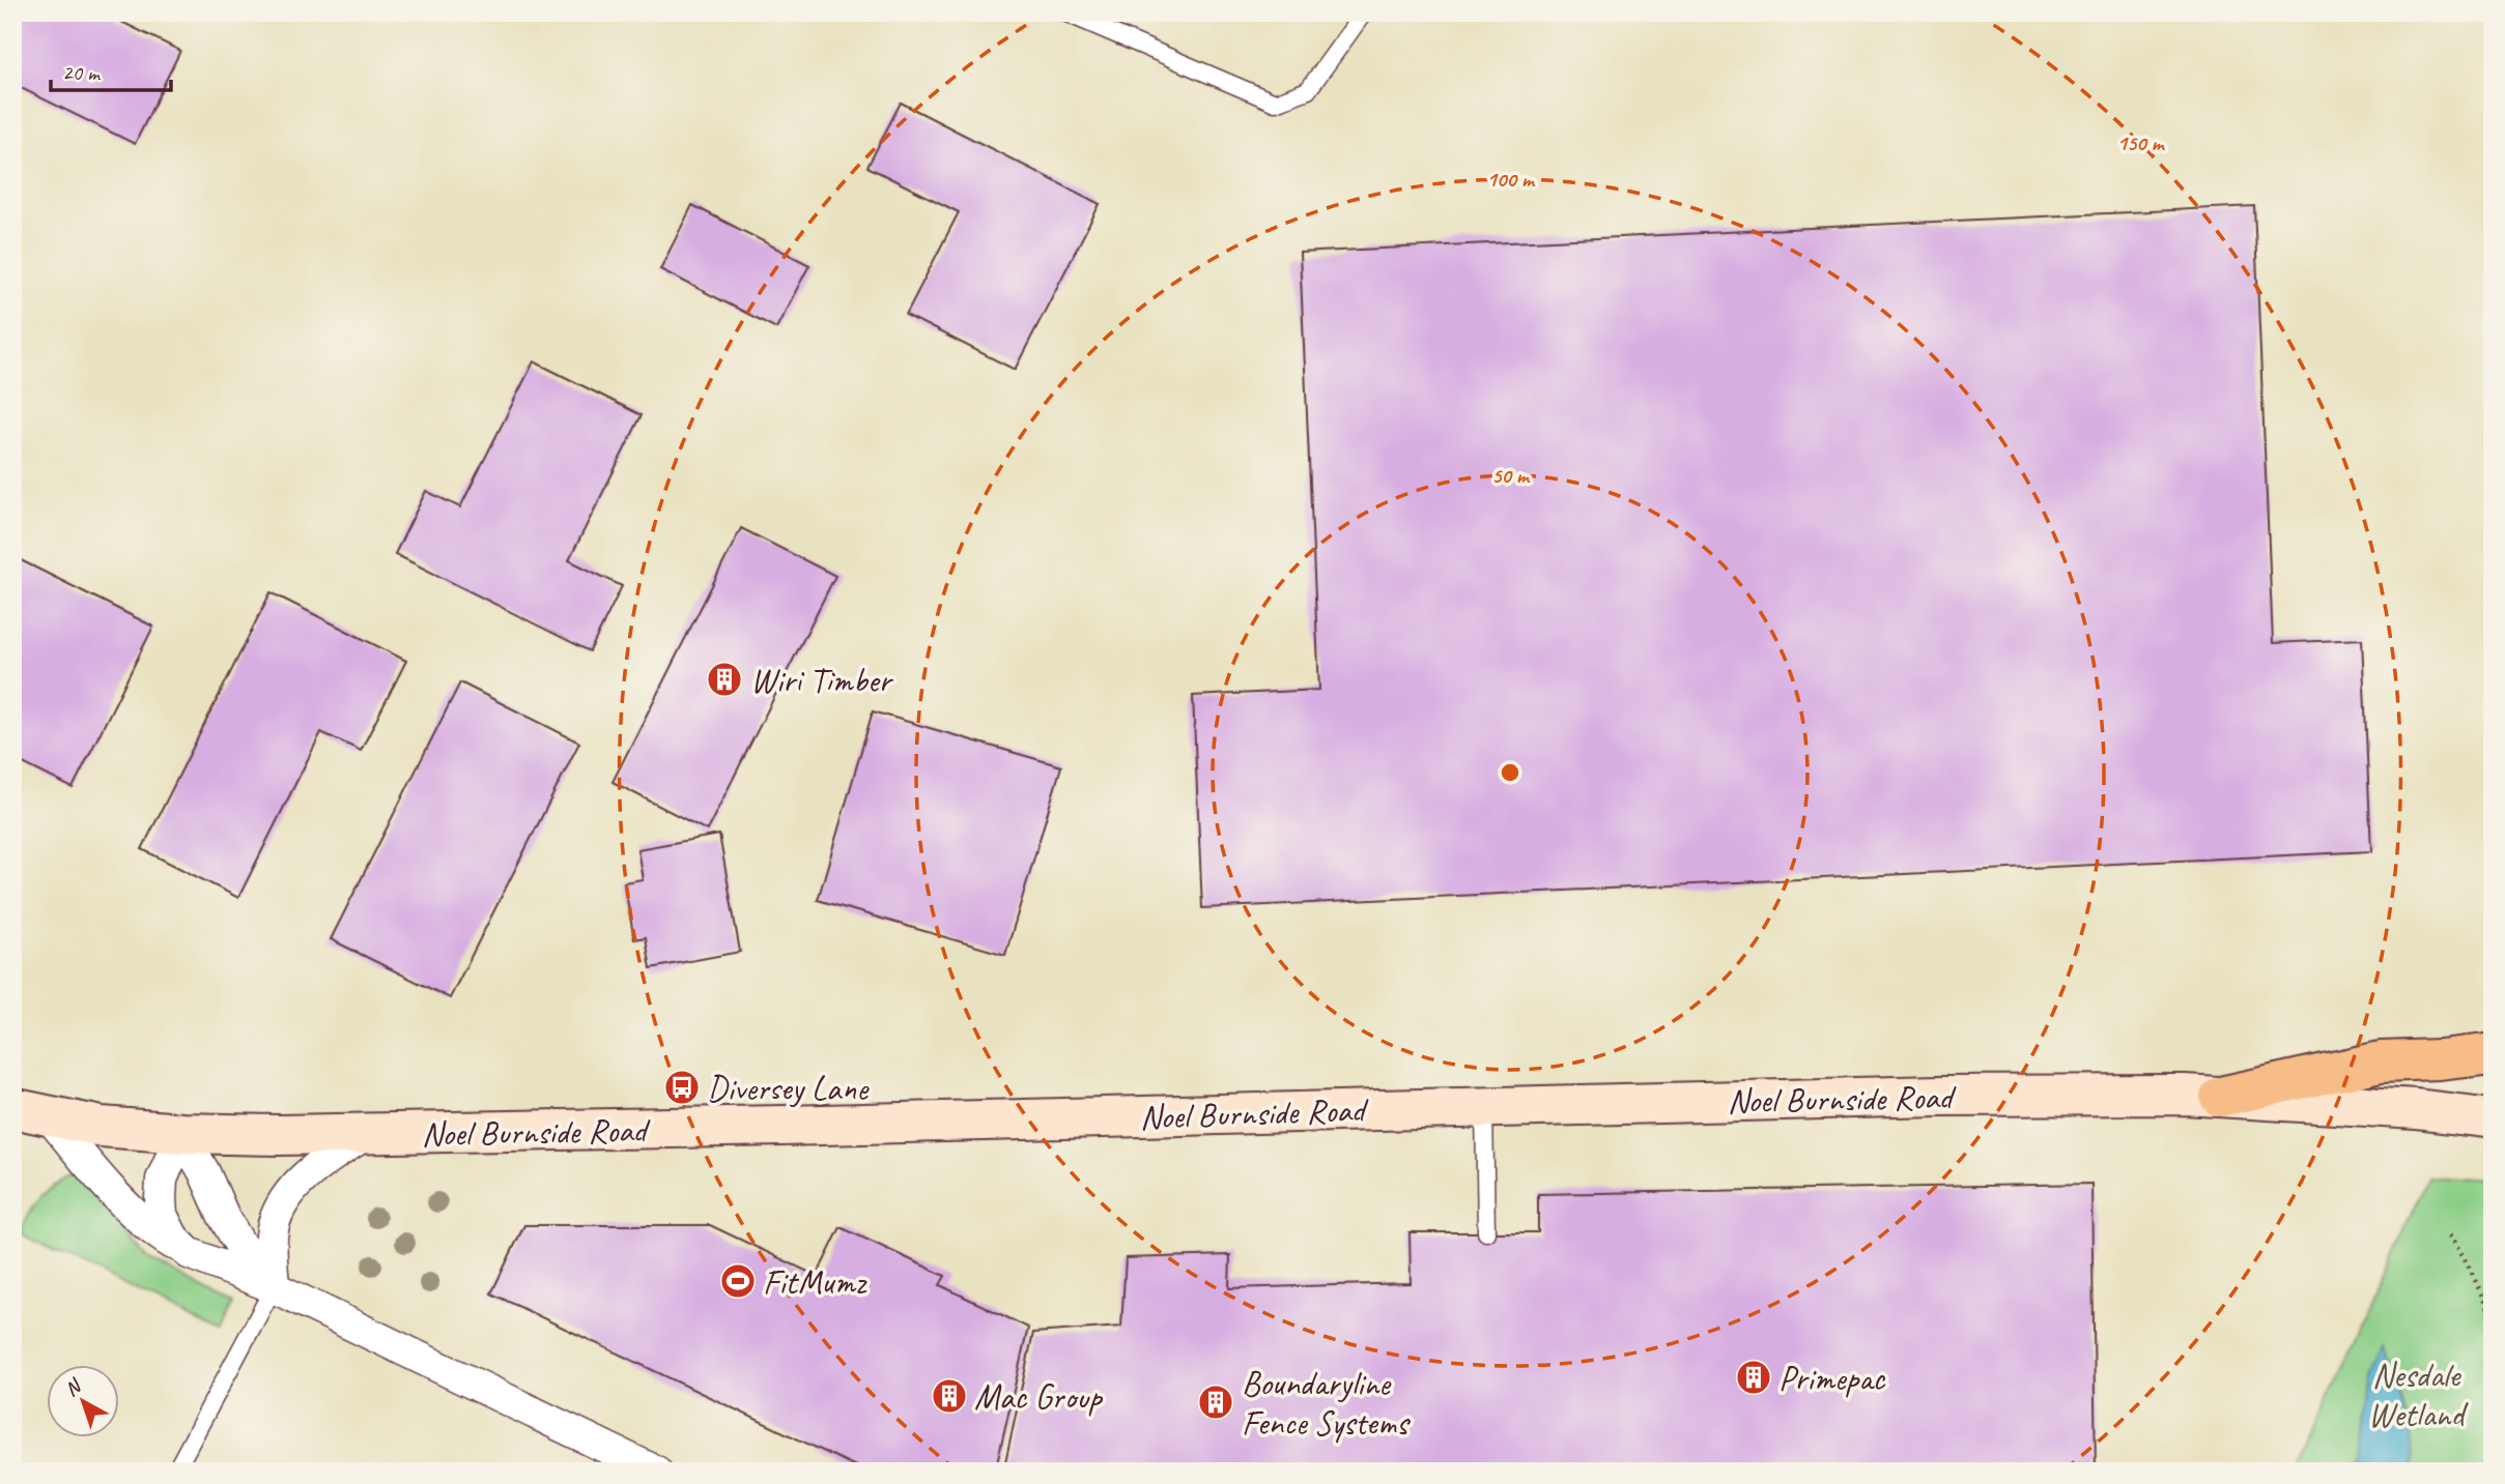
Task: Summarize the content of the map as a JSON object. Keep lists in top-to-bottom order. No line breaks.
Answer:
{"streets":{"main road":["Noel Burnside Road"]},"parks":["Nesdale Wetland"],"places":{"building":["Wiri Timber","Primepac","Mac Group","Boundaryline Fence Systems"],"bus stop":["Diversey Lane"],"sports":["FitMumz"]},"scale_bar":"20 m","north":"top left","rings":["150 m","100 m","50 m"]}
